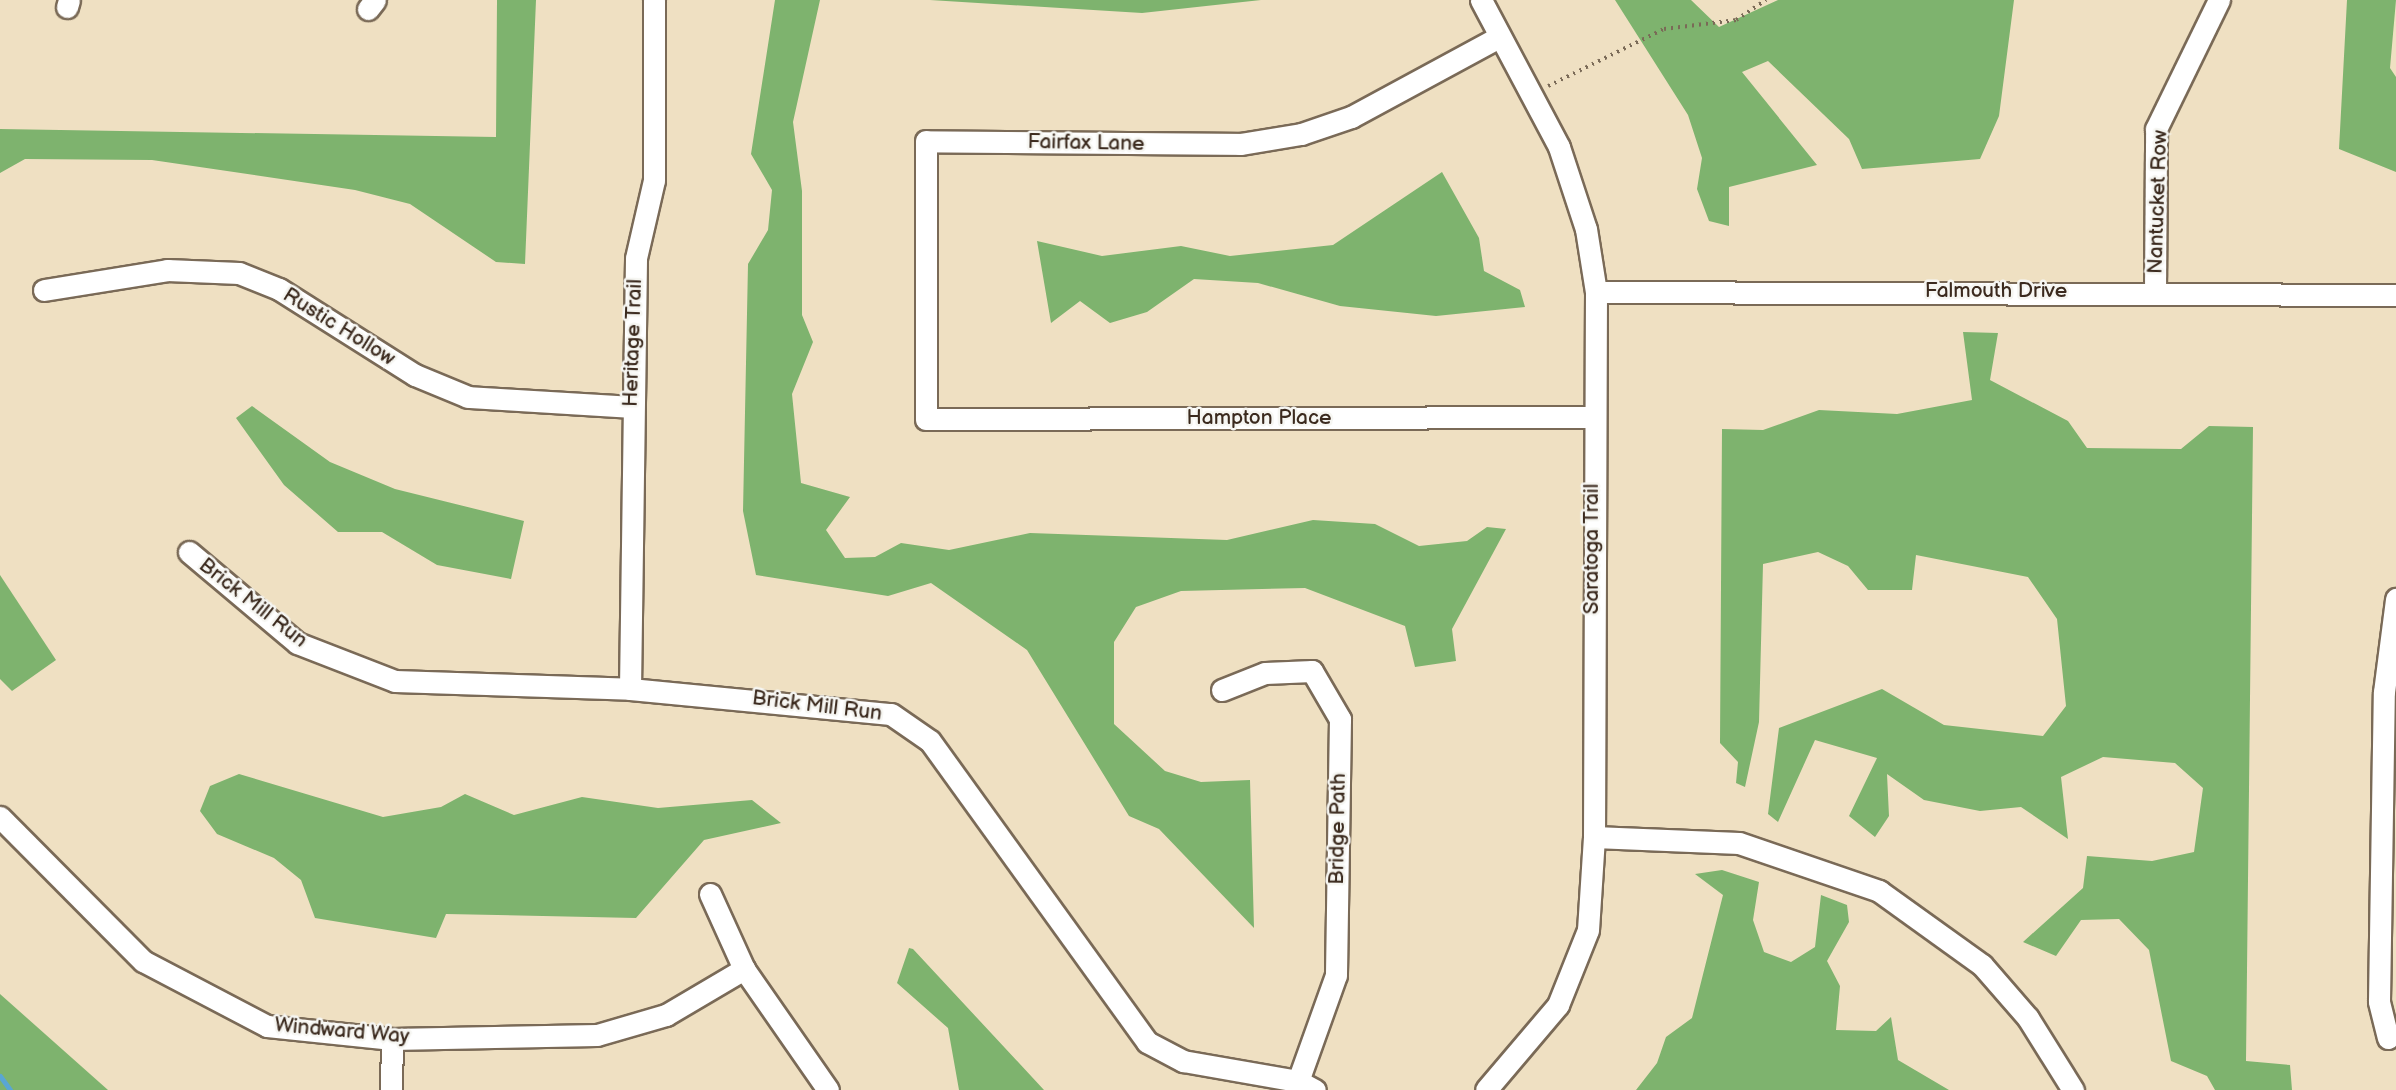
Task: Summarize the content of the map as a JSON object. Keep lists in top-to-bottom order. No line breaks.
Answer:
{"streets":{"street":["Fairfax Lane","Nantucket Row","Falmouth Drive","Rustic Hollow","Heritage Trail","Hampton Place","Saratoga Trail","Brick Mill Run","Bridge Path","Windward Way"]},"crossings":[["Fairfax Lane","Hampton Place"],["Fairfax Lane","Saratoga Trail"],["Nantucket Row","Falmouth Drive"],["Falmouth Drive","Saratoga Trail"],["Rustic Hollow","Heritage Trail"],["Heritage Trail","Brick Mill Run"],["Hampton Place","Saratoga Trail"],["Brick Mill Run","Bridge Path"]]}
